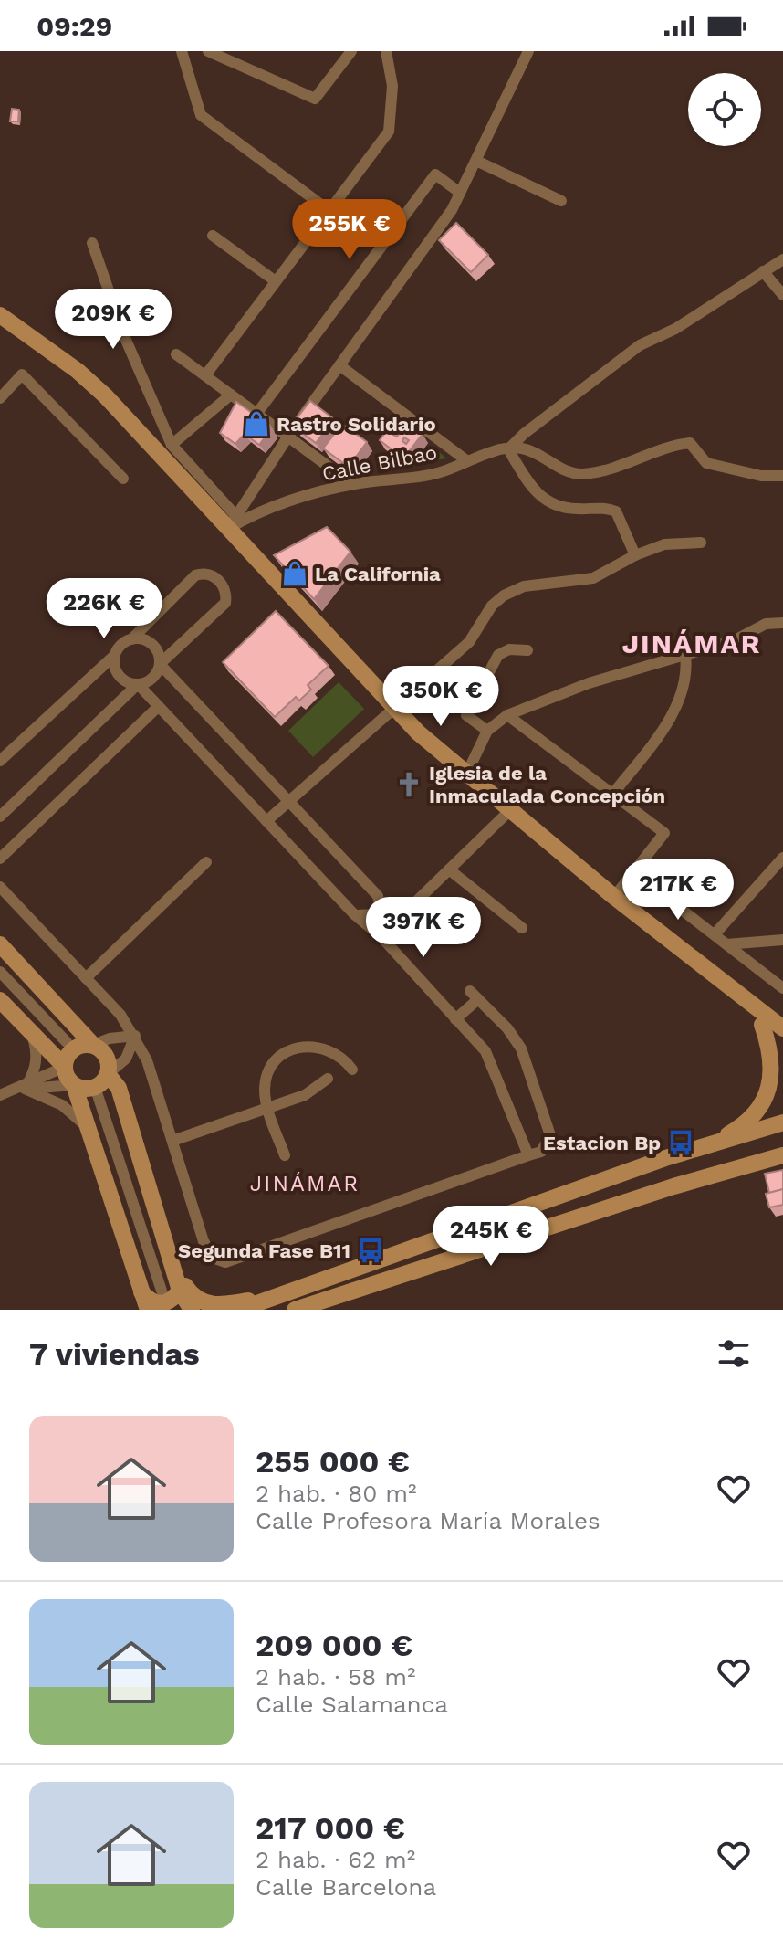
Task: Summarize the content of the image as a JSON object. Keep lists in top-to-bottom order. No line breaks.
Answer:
{"streets":{"street":["Calle Bilbao"]},"districts":["JINÁMAR","JINÁMAR"],"places":{"shop":["Rastro Solidario","La California"],"church":["Iglesia de la Inmaculada Concepción"],"bus stop":["Estacion Bp","Segunda Fase B11"]},"page":{"status":"09:29","price":["255K €","209K €","226K €","350K €","217K €","397K €","245K €"],"heading":"7 viviendas","list":[{"name":"255 000 €","note":"2 hab. · 80 m² · Calle Profesora María Morales"},{"name":"209 000 €","note":"2 hab. · 58 m² · Calle Salamanca"},{"name":"217 000 €","note":"2 hab. · 62 m² · Calle Barcelona"}]}}
